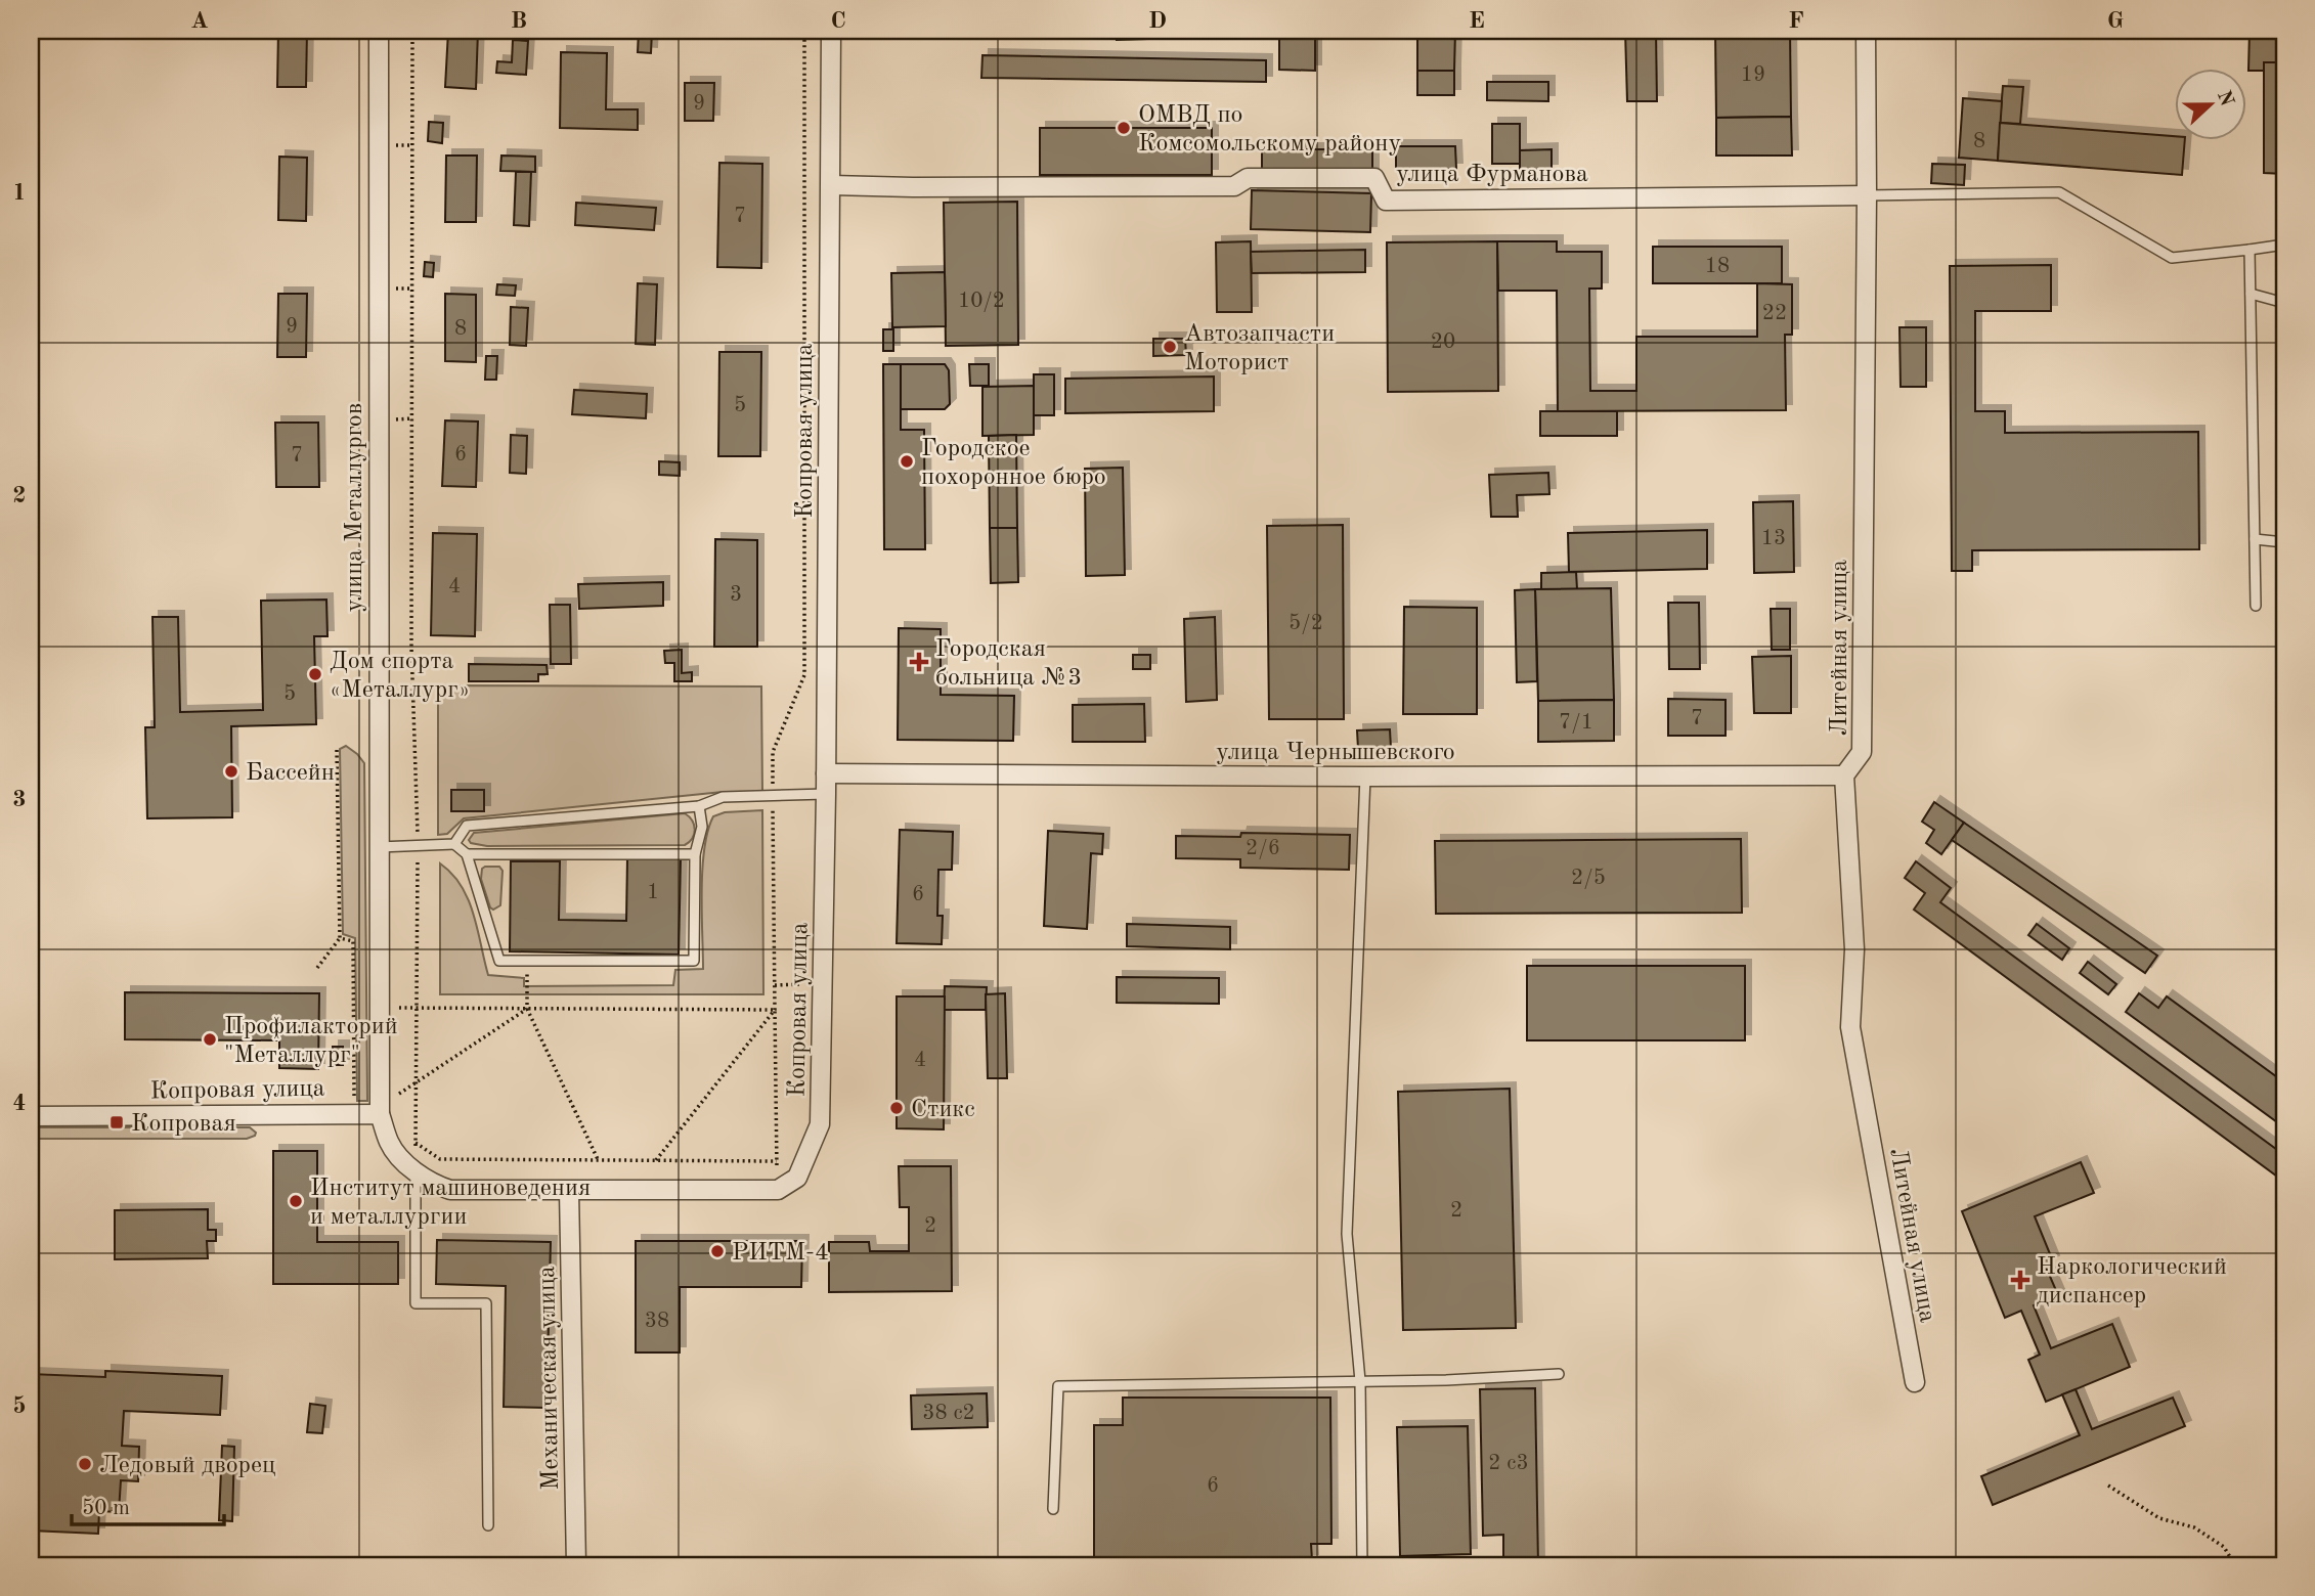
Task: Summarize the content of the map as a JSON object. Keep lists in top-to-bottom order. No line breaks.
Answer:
{"streets":{"street":["улица Фурманова","Копровая улица","улица Металлургов","Литейная улица","улица Чернышевского","Механическая улица"]},"crossings":[["улица Фурманова","Копровая улица"],["улица Фурманова","Литейная улица"],["Копровая улица","улица Металлургов"],["Копровая улица","улица Чернышевского"],["Литейная улица","улица Чернышевского"]],"places":{"other":["ОМВД по Комсомольскому району","Автозапчасти Моторист","Городское похоронное бюро","Дом спорта «Металлург»","Бассейн","Профилакторий \"Металлург\"","Стикс","Институт машиноведения и металлургии","РИТМ-4","Ледовый дворец"],"health":["Городская больница №3","Наркологический диспансер"],"transit":["Копровая"]},"house_numbers":["19","9","8","7","18","10/2","22","9","8","20","5","6","7","13","4","3","5/2","5","7","7/1","2/6","2/5","1","6","4","2","2","38","38 с2","2 с3","6"],"scale_bar":"50 m","north":"right","grid":{"columns":["A","B","C","D","E","F","G"],"rows":["1","2","3","4","5"]}}
